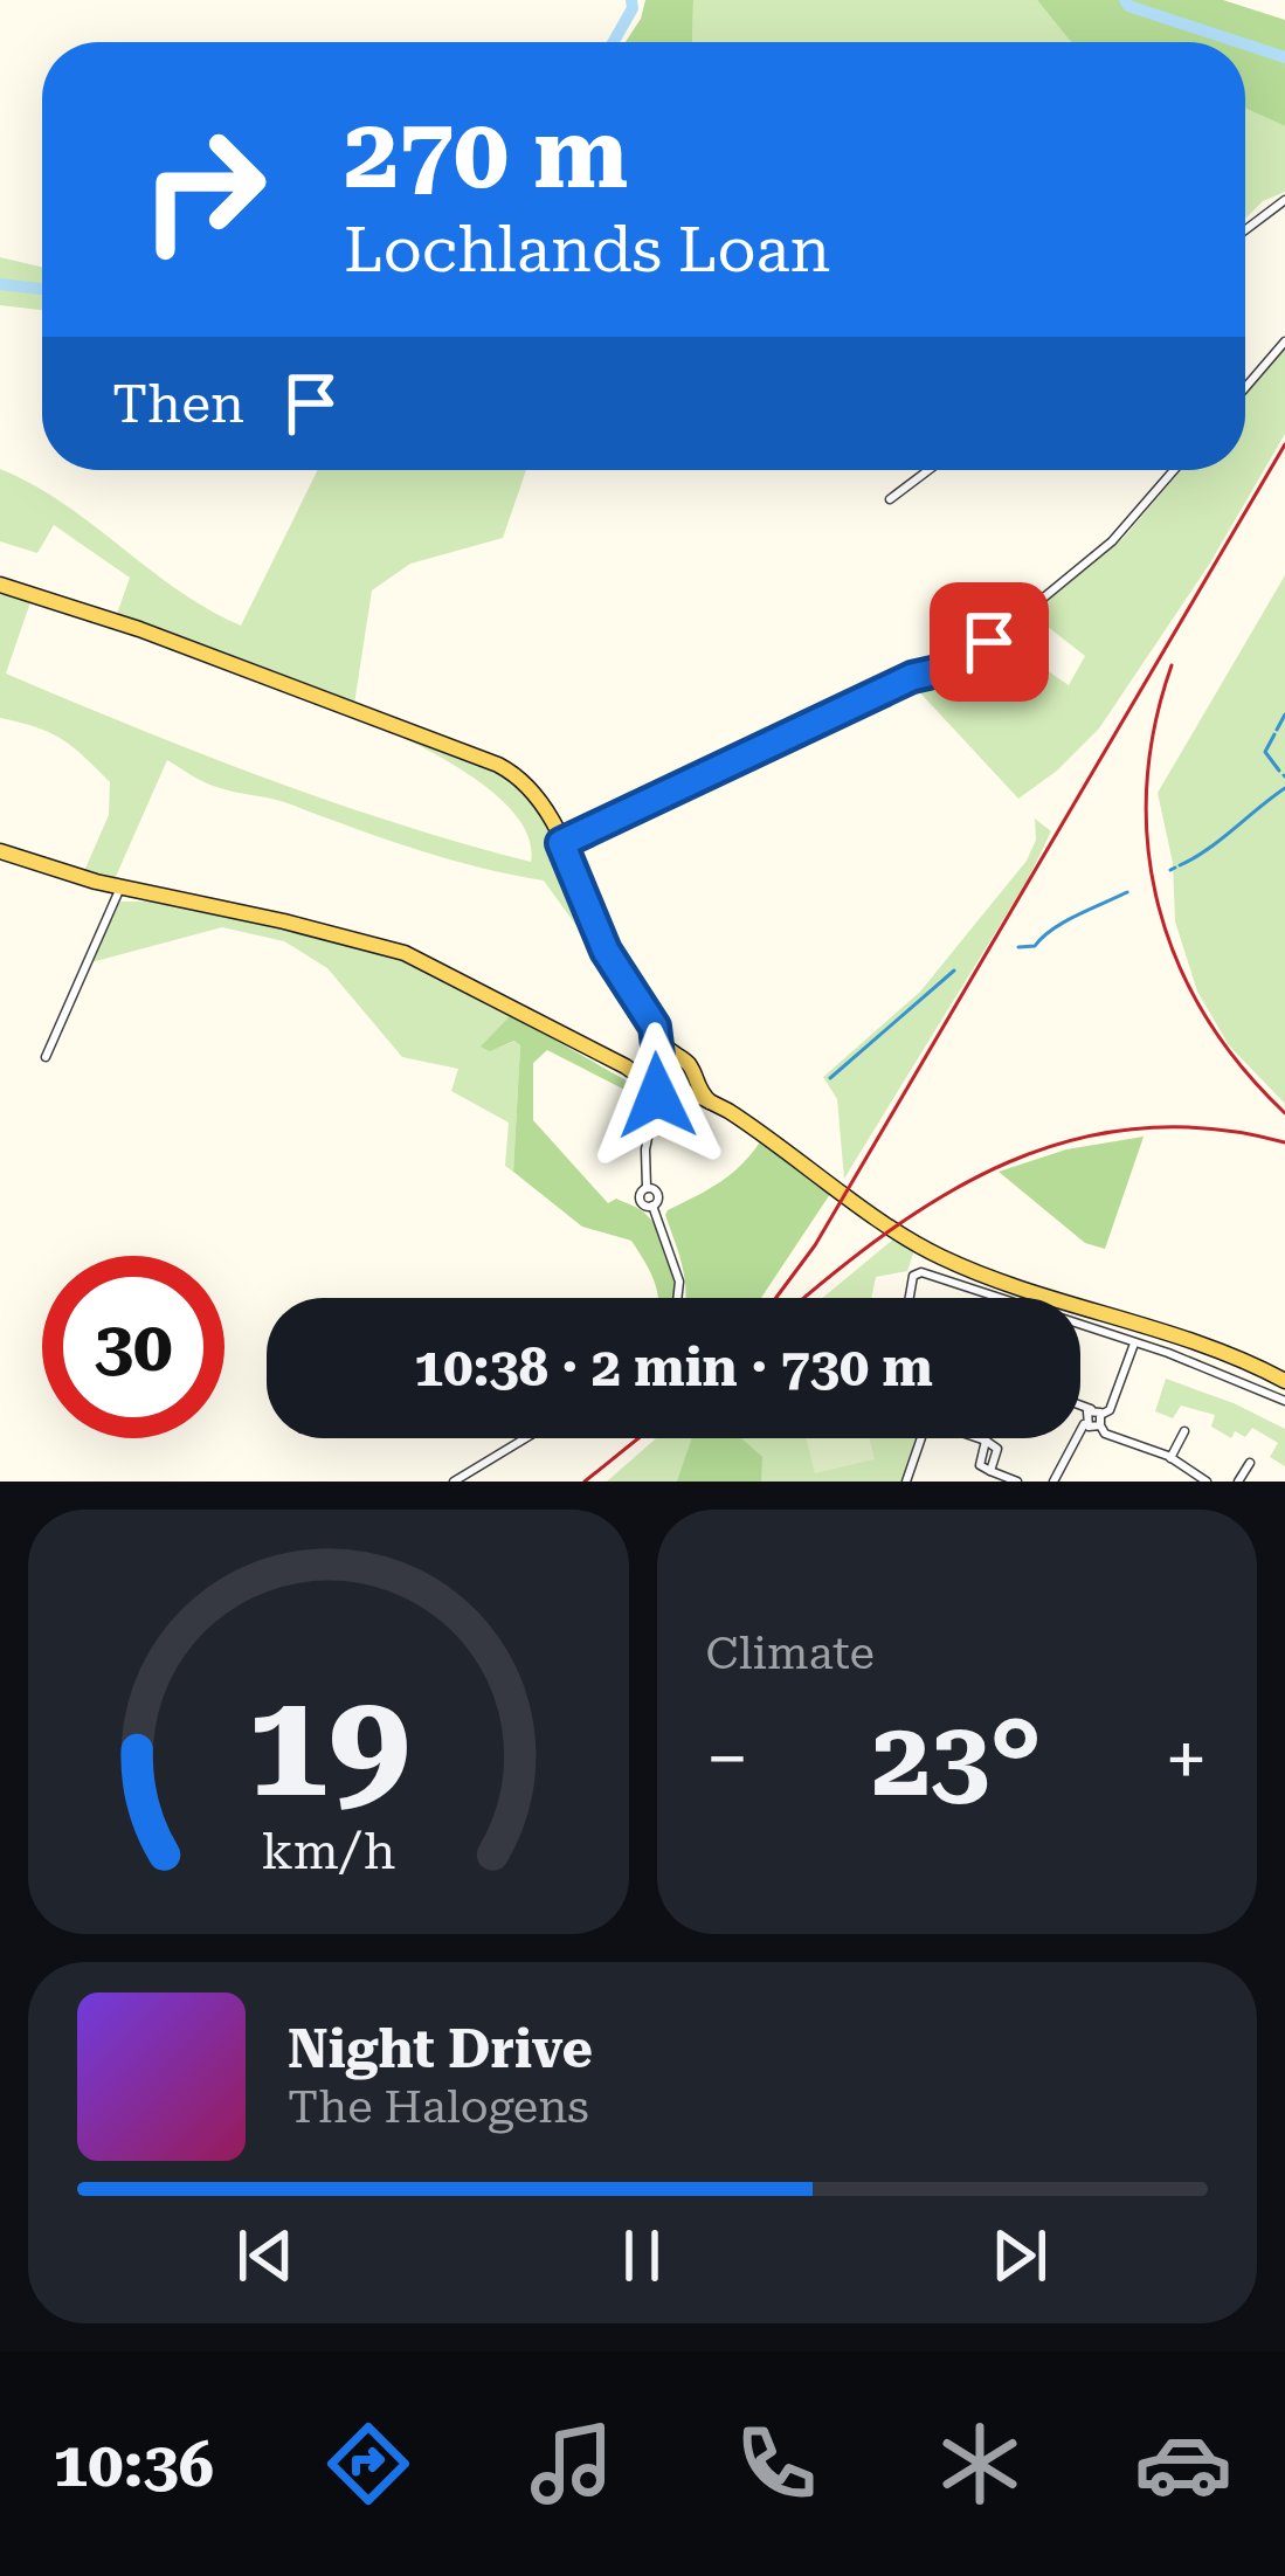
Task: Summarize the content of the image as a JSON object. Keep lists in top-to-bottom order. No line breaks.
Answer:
{"page":{"turn":["270 m","Lochlands Loan"],"then":"Then","limit":"30","trip":"10:38 · 2 min · 730 m","tile":"Climate","heat":["−","23°","+"],"song":["Night Drive","The Halogens"],"tabs":"10:36","gauge":["19","km/h"]}}
